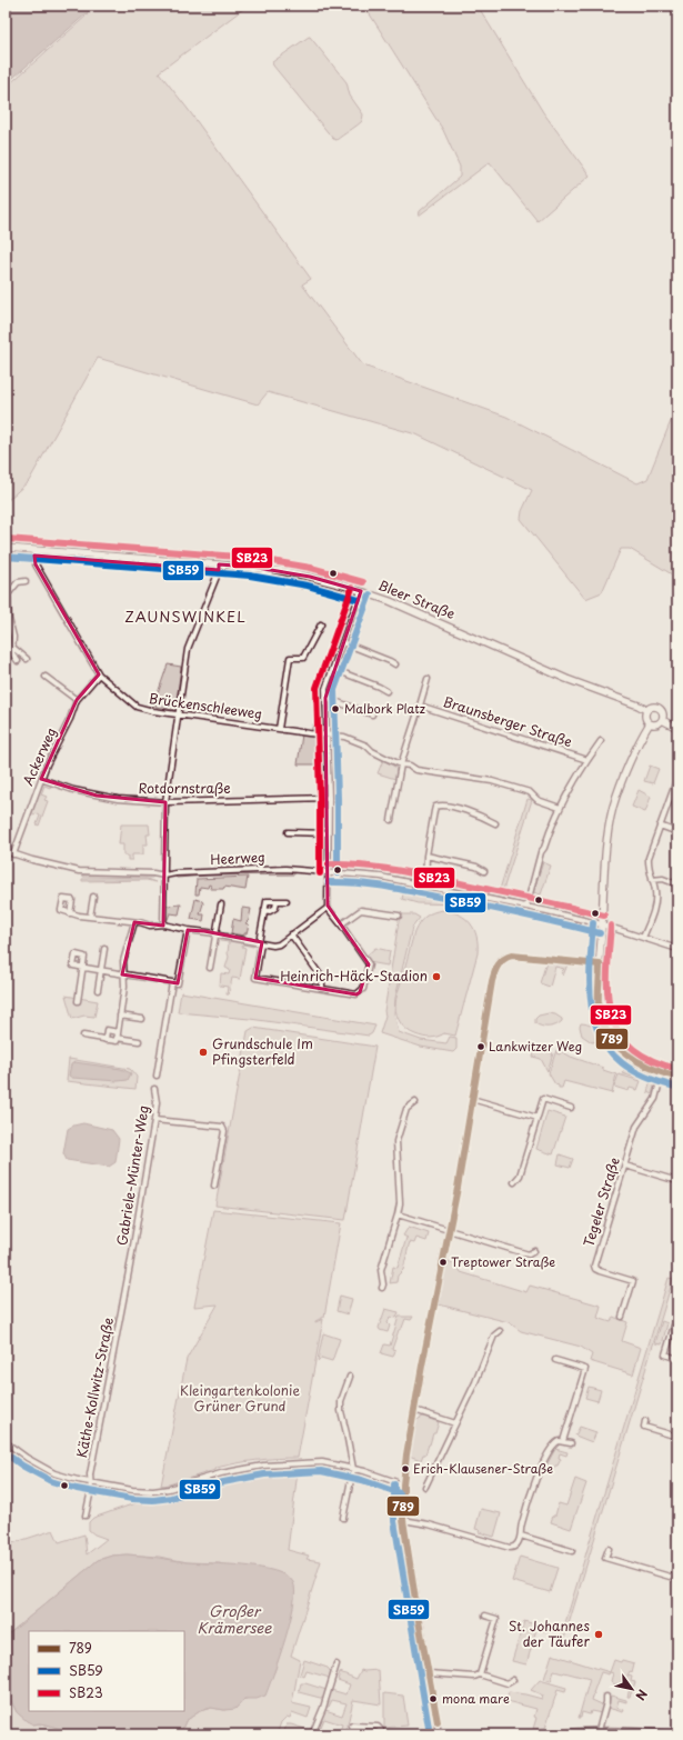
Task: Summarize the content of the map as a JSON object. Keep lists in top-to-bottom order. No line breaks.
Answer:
{"streets":{"street":["Bleer Straße","Brückenschleeweg","Braunsberger Straße","Ackerweg","Rotdornstraße","Heerweg","Gabriele-Münter-Weg","Tegeler Straße","Käthe-Kollwitz-Straße"]},"crossings":[["Bleer Straße","Brückenschleeweg"],["Brückenschleeweg","Ackerweg"],["Ackerweg","Rotdornstraße"],["Ackerweg","Heerweg"],["Gabriele-Münter-Weg","Käthe-Kollwitz-Straße"]],"districts":["ZAUNSWINKEL"],"water":["Großer Krämersee"],"parks":["Kleingartenkolonie Grüner Grund"],"places":["Malbork Platz","Heinrich-Häck-Stadion","Lankwitzer Weg","Grundschule Im Pfingsterfeld","Treptower Straße","Erich-Klausener-Straße","St. Johannes der Täufer","mona mare"],"lines":["transit line SB23","transit line SB59","transit line 789"],"legend":["789","SB59","SB23"],"north":"bottom right"}
